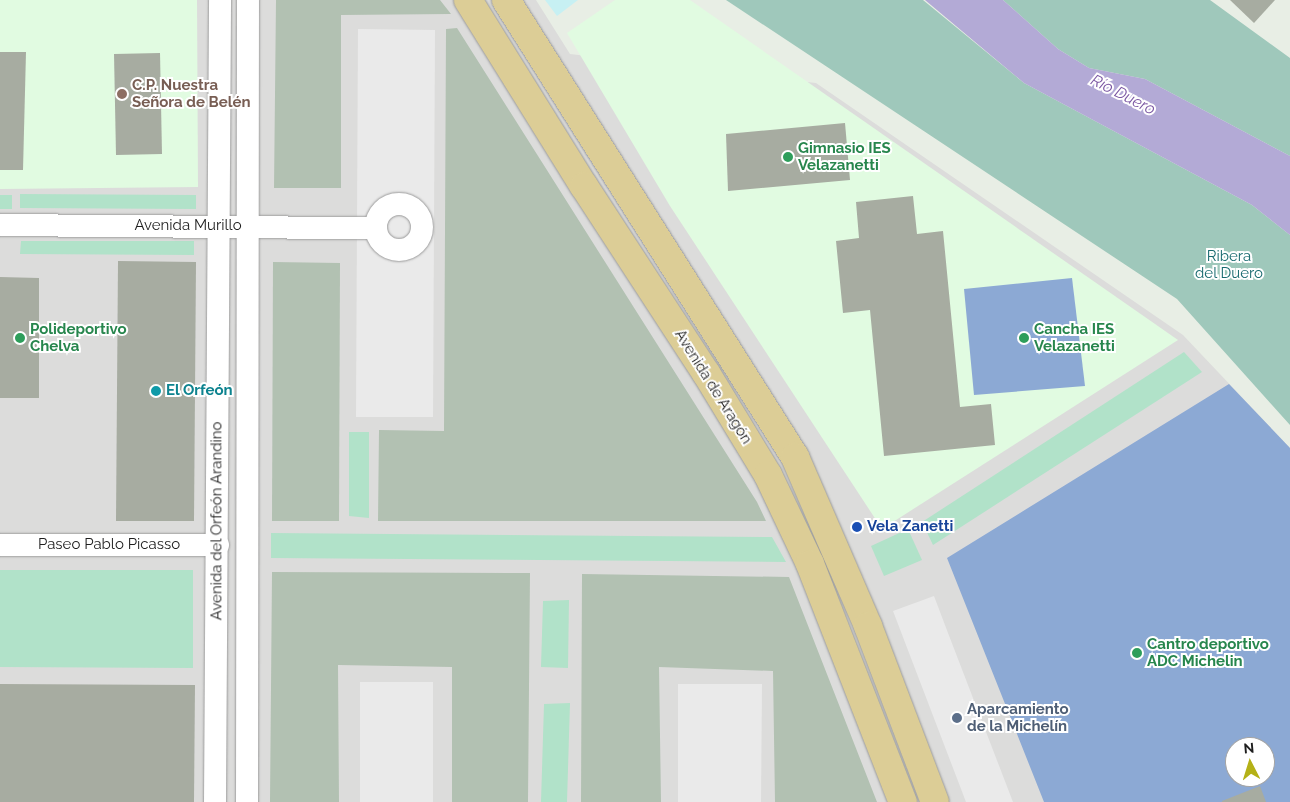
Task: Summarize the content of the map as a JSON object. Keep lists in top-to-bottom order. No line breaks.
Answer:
{"streets":{"highway":["Avenida de Aragón"],"street":["Avenida Murillo","Avenida del Orfeón Arandino","Paseo Pablo Picasso"]},"crossings":[["Avenida Murillo","Avenida del Orfeón Arandino"],["Avenida del Orfeón Arandino","Paseo Pablo Picasso"]],"water":["Río Duero"],"parks":["Ribera del Duero"],"places":["C.P. Nuestra Señora de Belén","Gimnasio IES Velazanetti","Polideportivo Chelva","Cancha IES Velazanetti","El Orfeón","Vela Zanetti","Cantro deportivo ADC Michelin","Aparcamiento de la Michelín"],"north":"top"}
